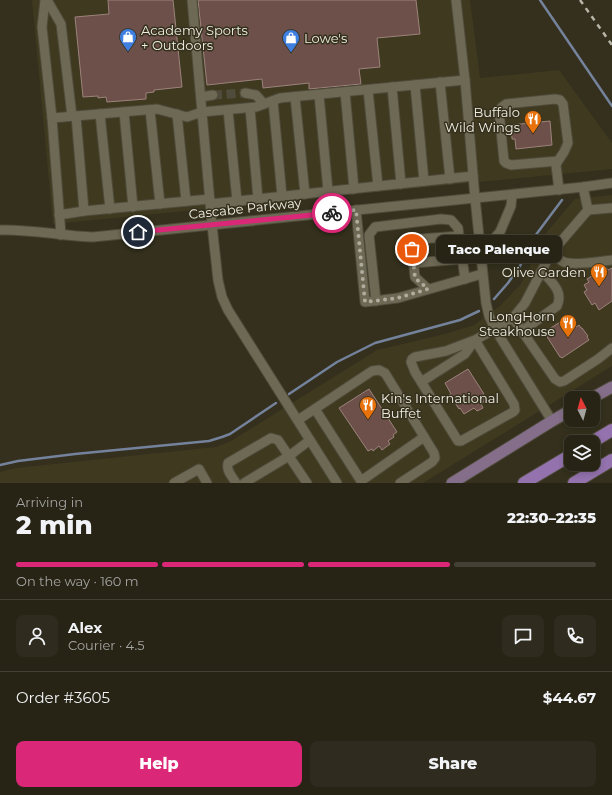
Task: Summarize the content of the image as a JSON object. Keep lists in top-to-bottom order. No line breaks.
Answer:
{"streets":{"street":["Cascabe Parkway"]},"places":{"shop":["Academy Sports + Outdoors","Lowe's"],"restaurant":["Buffalo Wild Wings","Olive Garden","LongHorn Steakhouse","Kin's International Buffet"],"other":["Taco Palenque"]},"north":"top","page":{"bubble":"Taco Palenque","heading":["2 min","Arriving in","22:30–22:35"],"panel":["Alex","Courier · 4.5","Order #3605","$44.67"],"bar":"On the way · 160 m","buttons":["Help","Share"]}}
